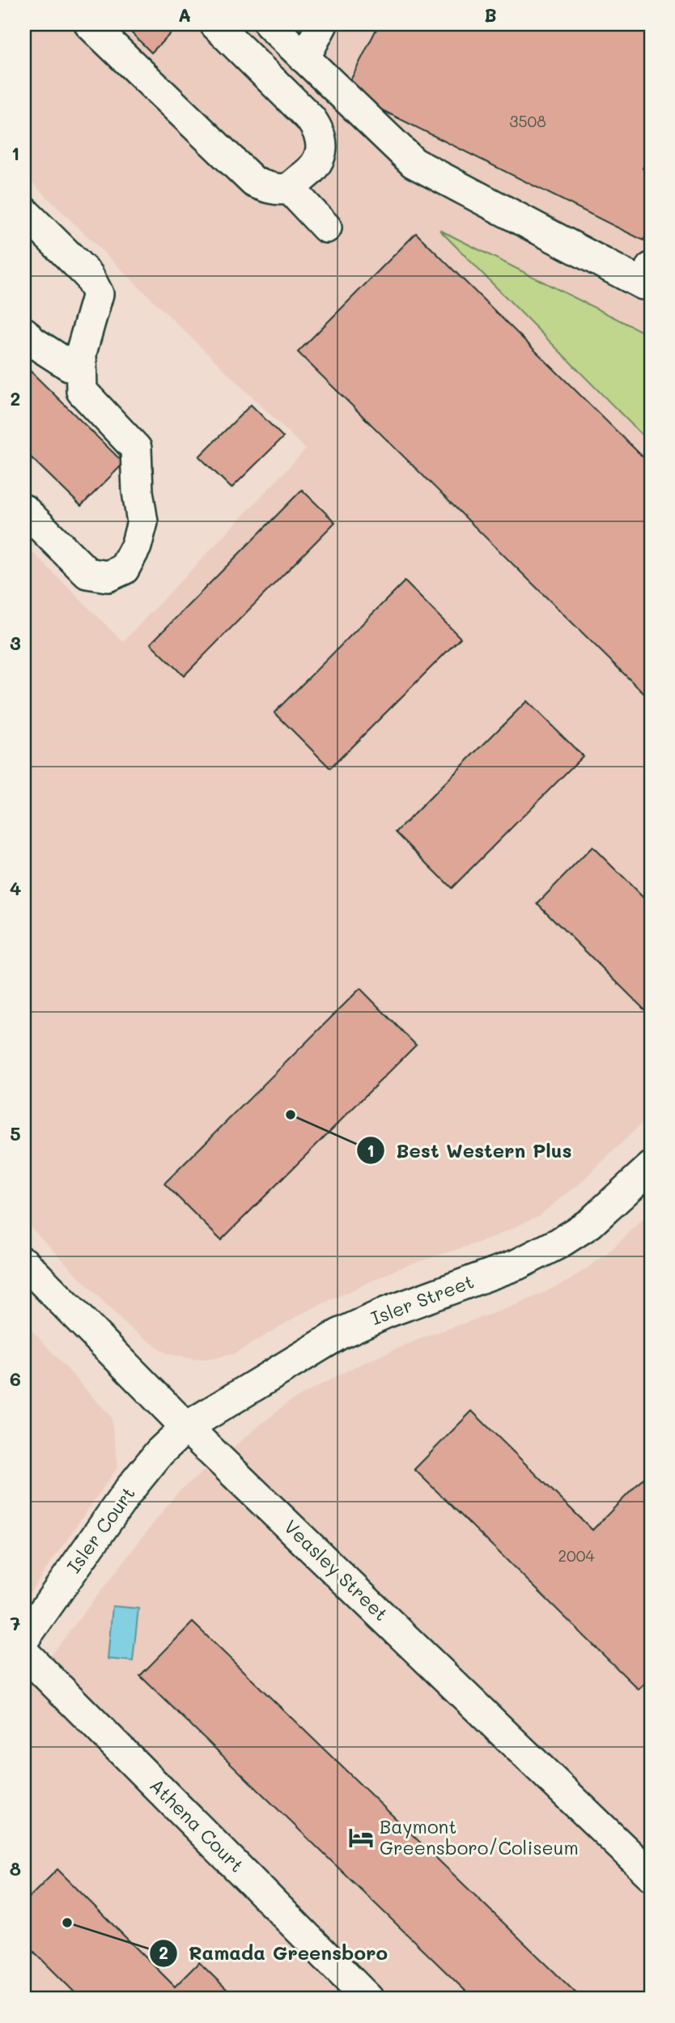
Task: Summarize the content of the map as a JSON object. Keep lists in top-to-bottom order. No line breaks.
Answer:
{"streets":{"street":["Isler Street","Isler Court","Veasley Street","Athena Court"]},"crossings":[["Isler Street","Isler Court"],["Isler Street","Veasley Street"],["Isler Court","Veasley Street"]],"places":{"other":["Best Western Plus","Ramada Greensboro"],"hotel":["Baymont Greensboro/Coliseum"]},"house_numbers":["3508","2004"],"grid":{"columns":["A","B"],"rows":["1","2","3","4","5","6","7","8"]}}
